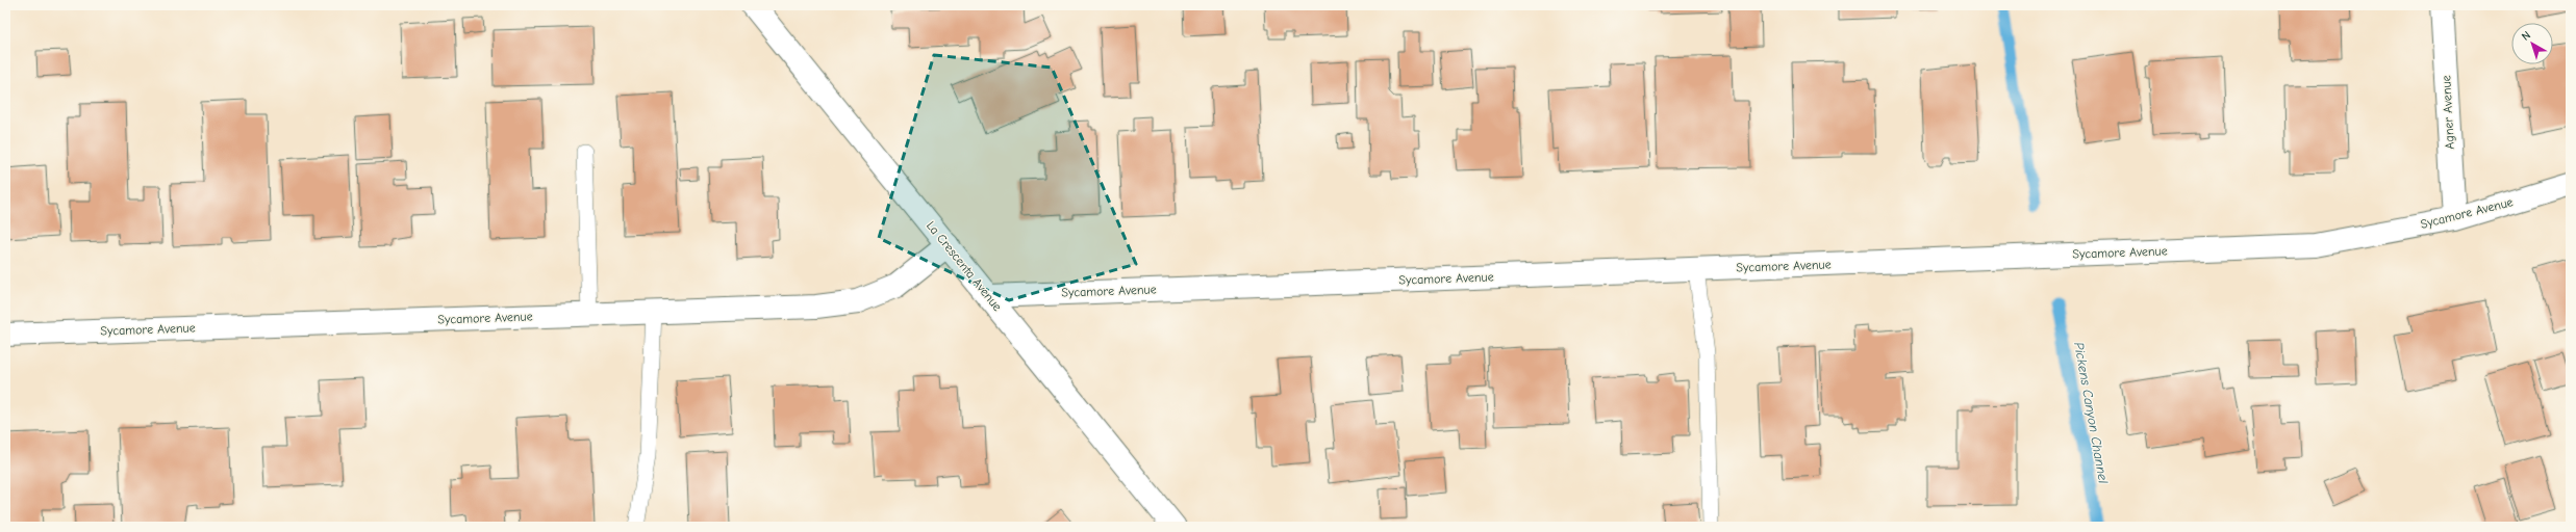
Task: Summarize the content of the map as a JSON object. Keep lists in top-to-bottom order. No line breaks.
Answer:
{"streets":{"street":["Agner Avenue","Sycamore Avenue","La Crescenta Avenue"]},"crossings":[["Agner Avenue","Sycamore Avenue"],["Sycamore Avenue","La Crescenta Avenue"]],"water":["Pickens Canyon Channel"],"north":"top left"}
